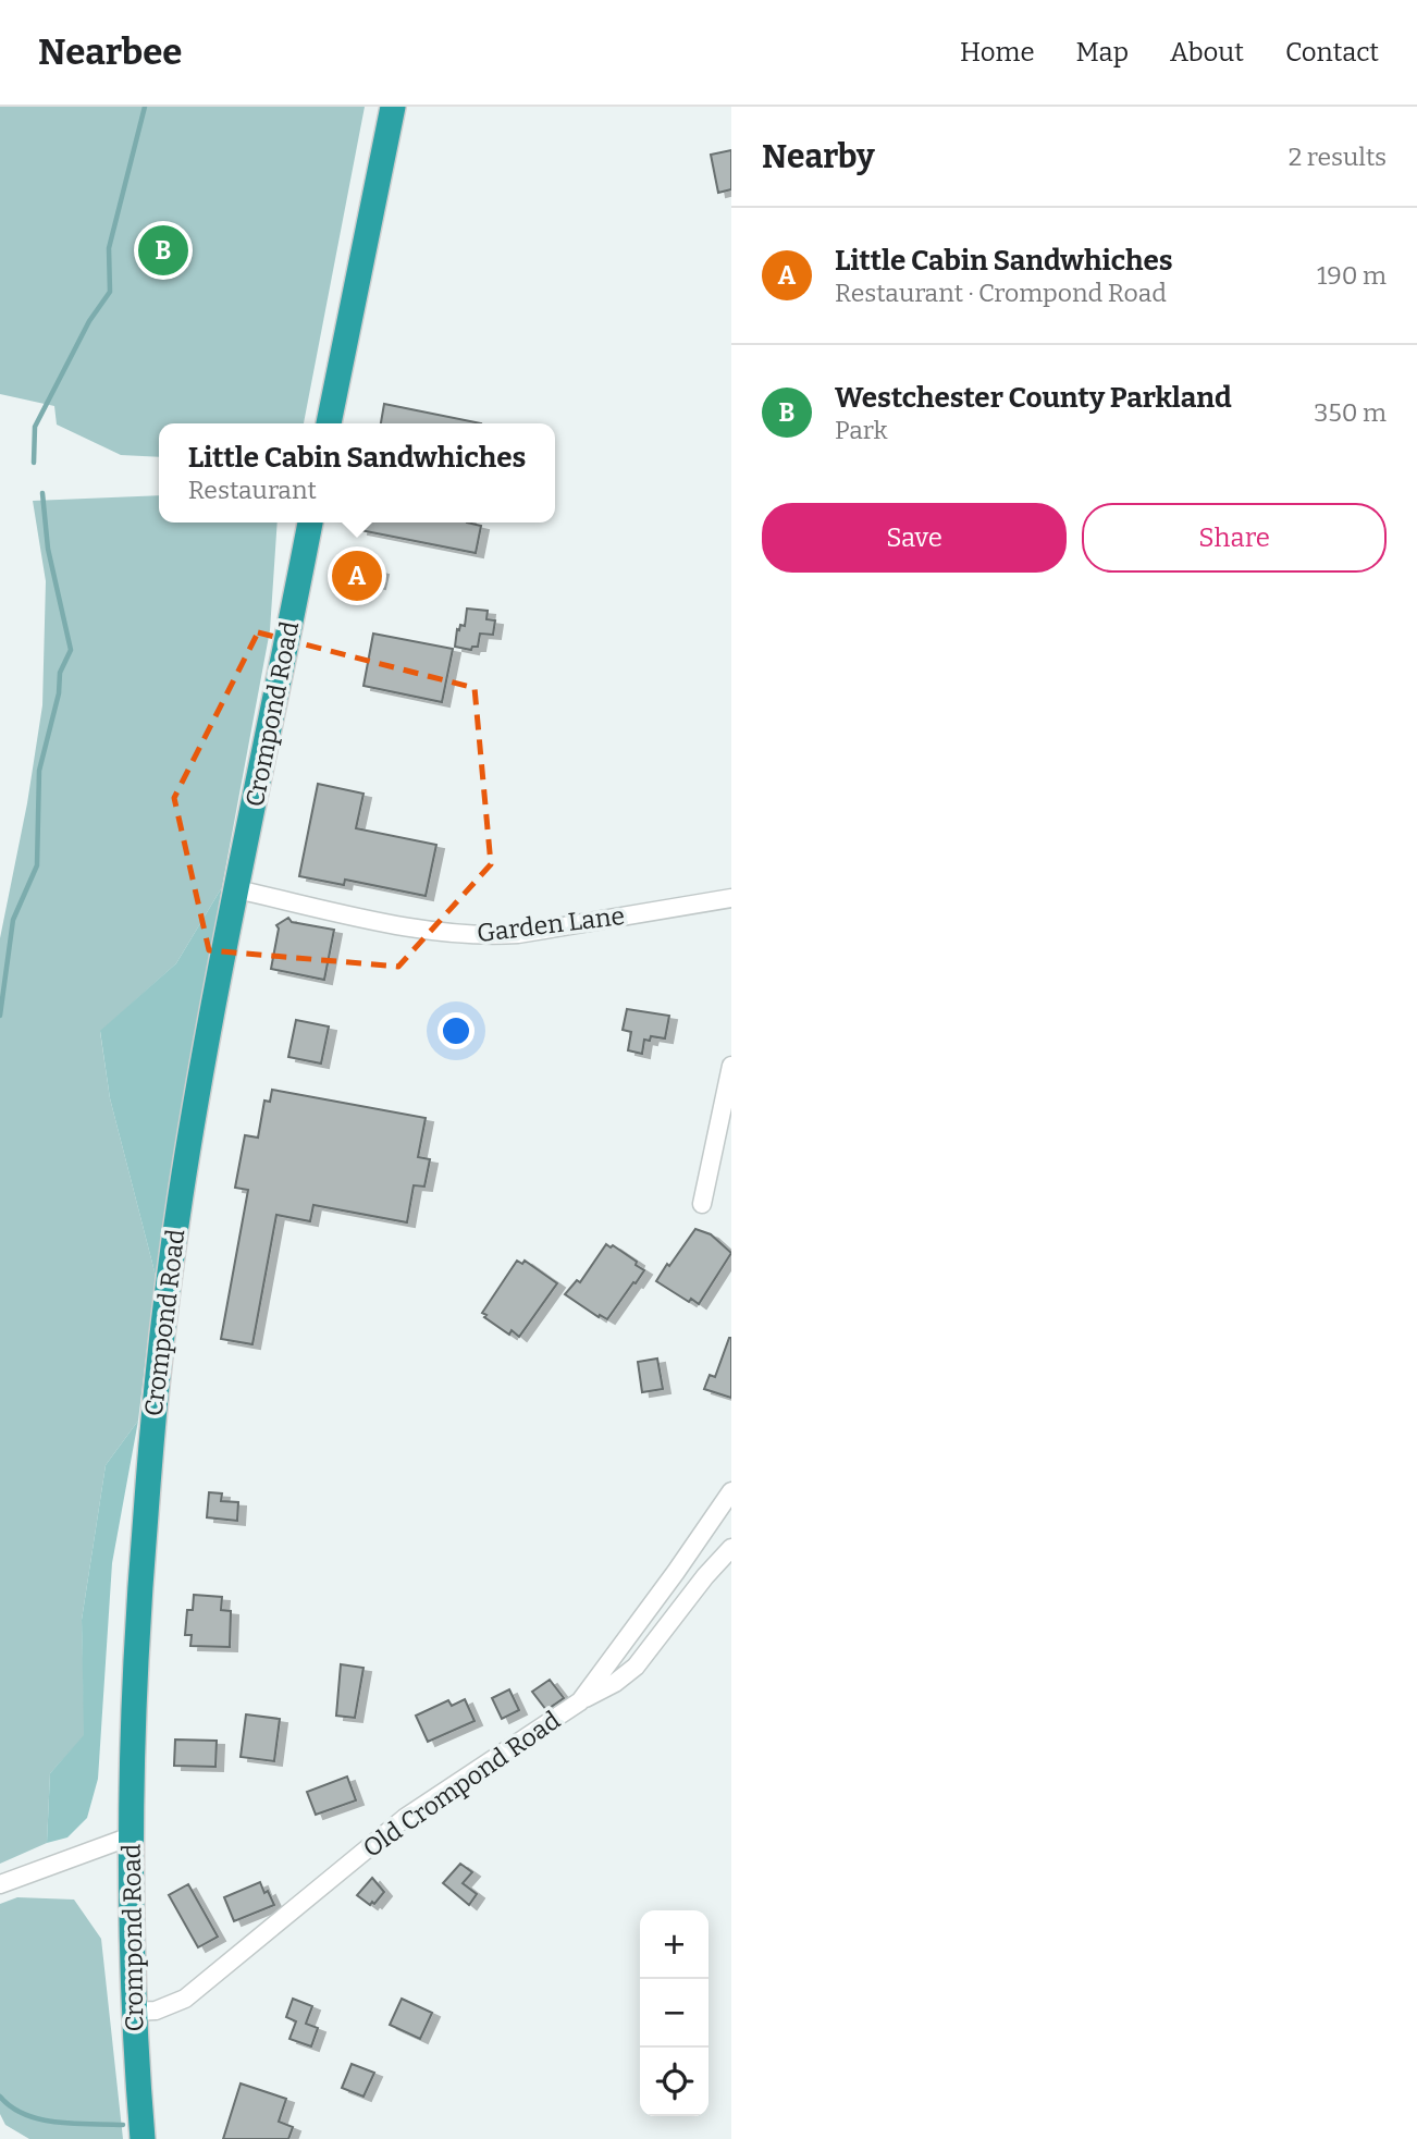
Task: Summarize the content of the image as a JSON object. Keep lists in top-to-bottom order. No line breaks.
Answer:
{"streets":{"highway":["Crompond Road"],"street":["Garden Lane","Old Crompond Road"]},"crossings":[["Crompond Road","Garden Lane"],["Crompond Road","Old Crompond Road"]],"page":{"header":"Nearbee","nav":["Home","Map","About","Contact"],"heading":["Nearby","2 results"],"list":[{"mark":"A","name":"Little Cabin Sandwhiches","note":"Restaurant · Crompond Road","value":"190 m"},{"mark":"B","name":"Westchester County Parkland","note":"Park","value":"350 m"}],"pins":["B","A"],"popup":["Little Cabin Sandwhiches","Restaurant"],"buttons":["Save","Share"],"map_buttons":["+","−"]}}
